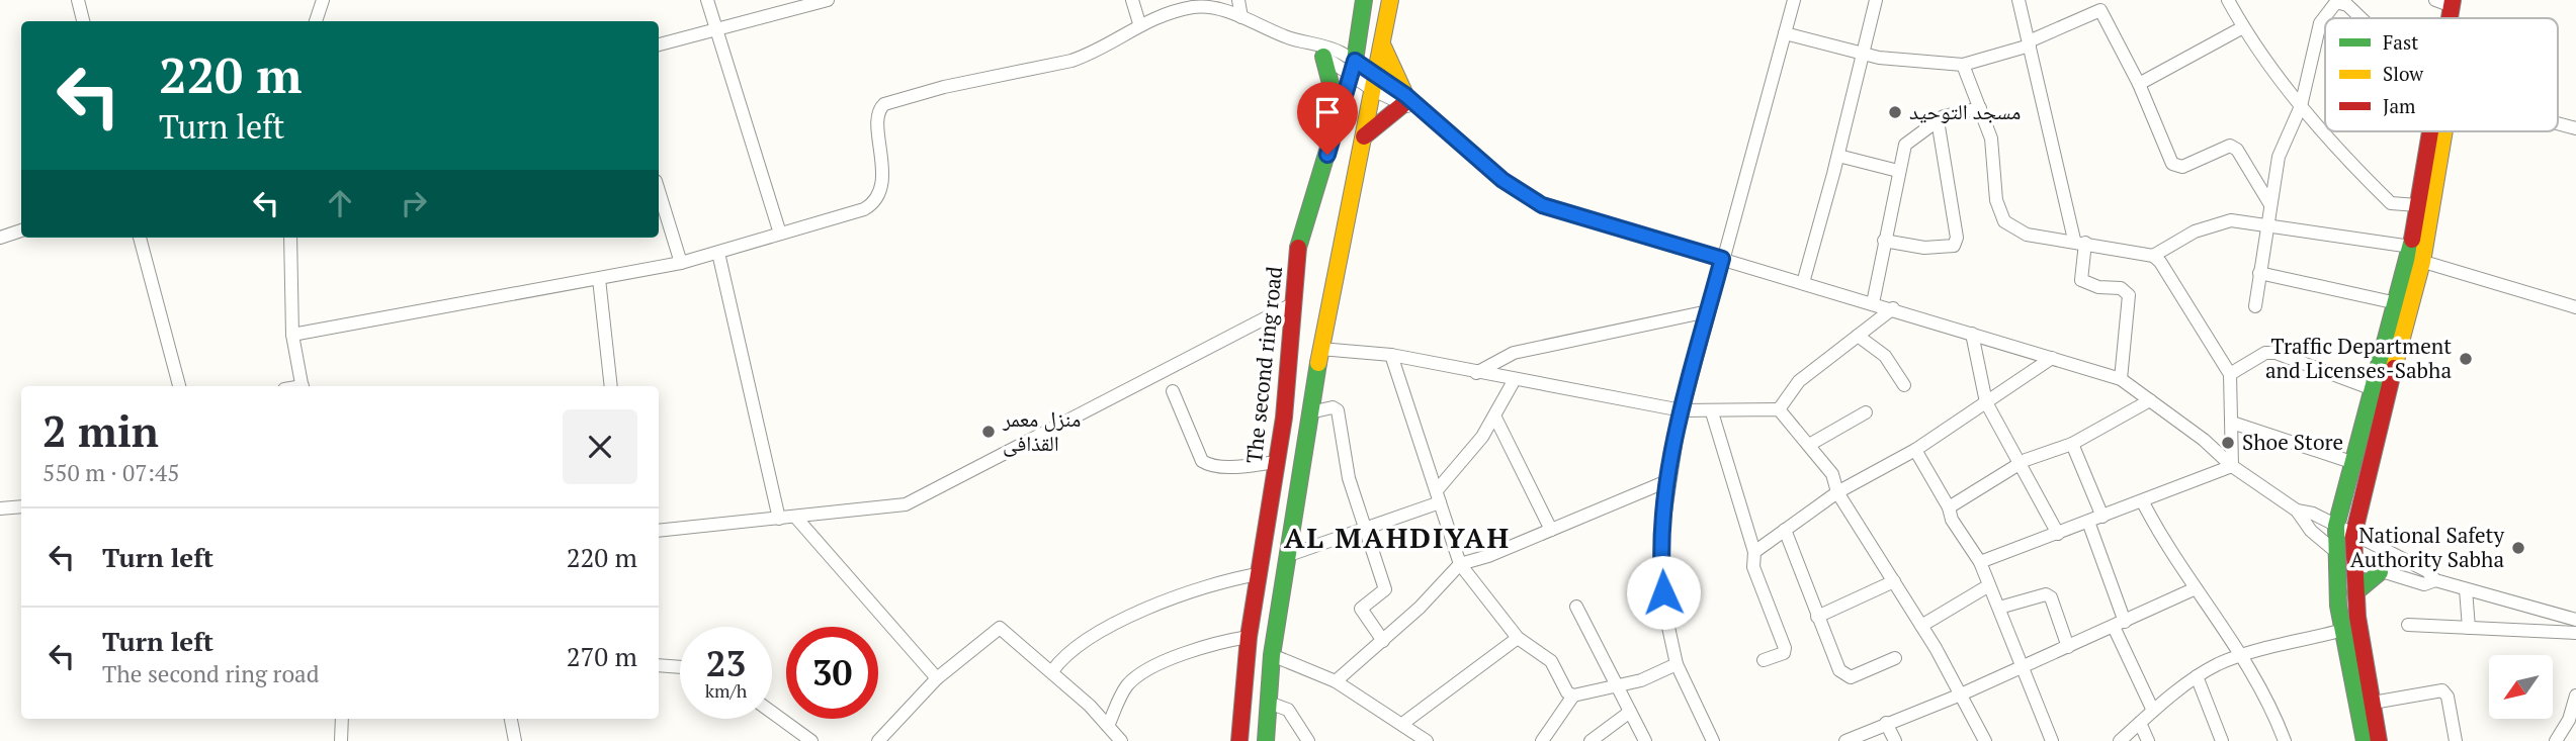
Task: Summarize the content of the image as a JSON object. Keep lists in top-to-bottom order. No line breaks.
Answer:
{"streets":{"main road":["The second ring road"]},"districts":["AL MAHDIYAH"],"places":["مسجد التوحيد","Traffic Department and Licenses-Sabha","منزل معمر القذافى","Shoe Store","National Safety Authority Sabha"],"legend":["Fast","Slow","Jam"],"north":"bottom left","page":{"turn":["220 m","Turn left"],"heading":["2 min","550 m · 07:45"],"list":[{"name":"Turn left","value":"220 m"},{"name":"Turn left","note":"The second ring road","value":"270 m"}],"speed":"23 km/h","limit":"30"}}
